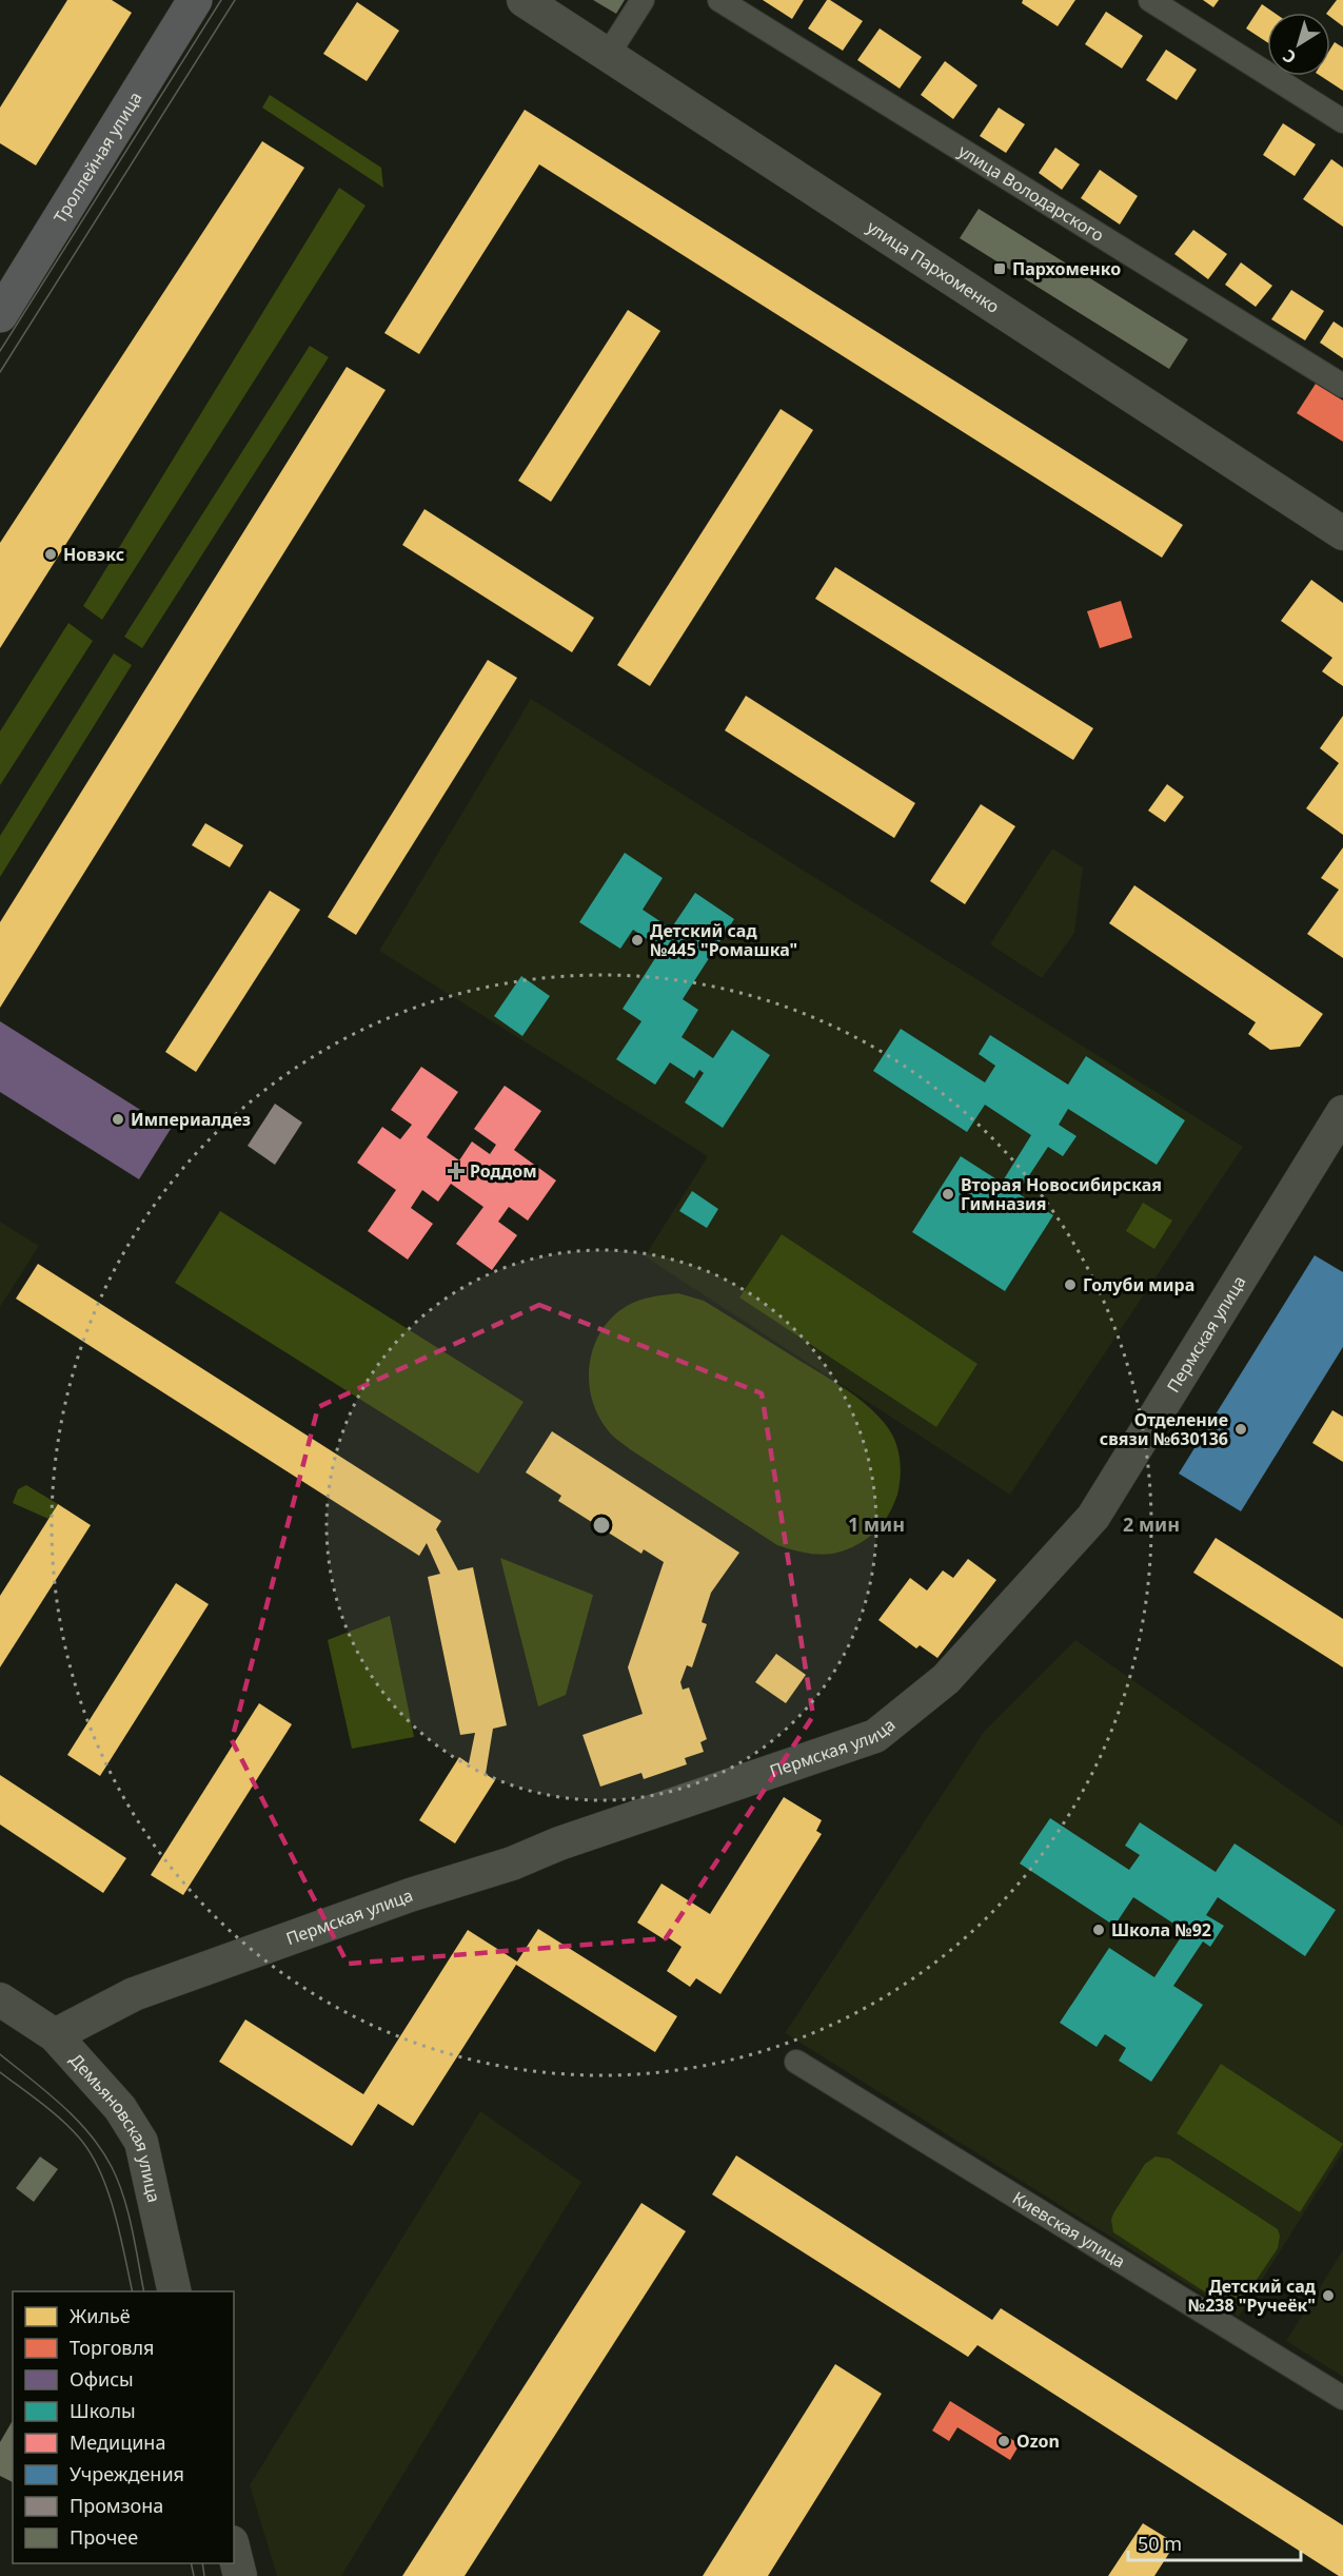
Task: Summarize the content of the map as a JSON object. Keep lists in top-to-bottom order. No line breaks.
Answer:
{"streets":{"main road":["Троллейная улица"],"street":["улица Володарского","улица Пархоменко","Пермская улица","Демьяновская улица","Киевская улица"]},"crossings":[["Пермская улица","Демьяновская улица"]],"places":{"transit":["Пархоменко"],"other":["Новэкс","Детский сад №445 \"Ромашка\"","Империалдез","Вторая Новосибирская Гимназия","Голуби мира","Отделение связи №630136","Школа №92","Детский сад №238 \"Ручеёк\"","Ozon"],"health":["Роддом"]},"legend":["Жильё","Торговля","Офисы","Школы","Медицина","Учреждения","Промзона","Прочее"],"scale_bar":"50 m","north":"bottom left","rings":["1 мин","2 мин"]}
